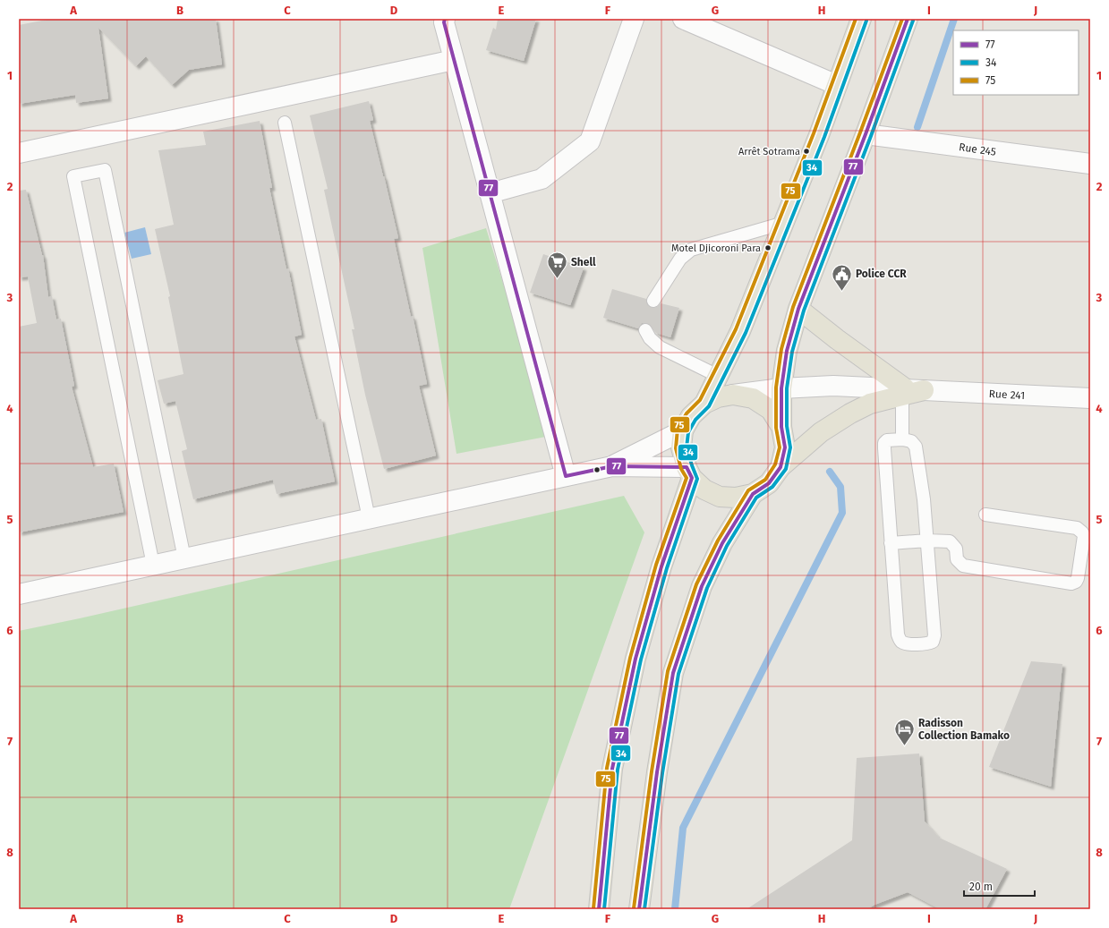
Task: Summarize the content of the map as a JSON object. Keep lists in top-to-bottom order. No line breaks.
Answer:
{"streets":{"street":["Rue 245","Rue 241"]},"places":{"other":["Arrêt Sotrama","Motel Djicoroni Para"],"supermarket":["Shell"],"public building":["Police CCR"],"hotel":["Radisson Collection Bamako"]},"lines":["transit line 77","transit line 75","transit line 34"],"legend":["77","34","75"],"scale_bar":"20 m","grid":{"columns":["A","B","C","D","E","F","G","H","I","J"],"rows":["1","2","3","4","5","6","7","8"]}}
